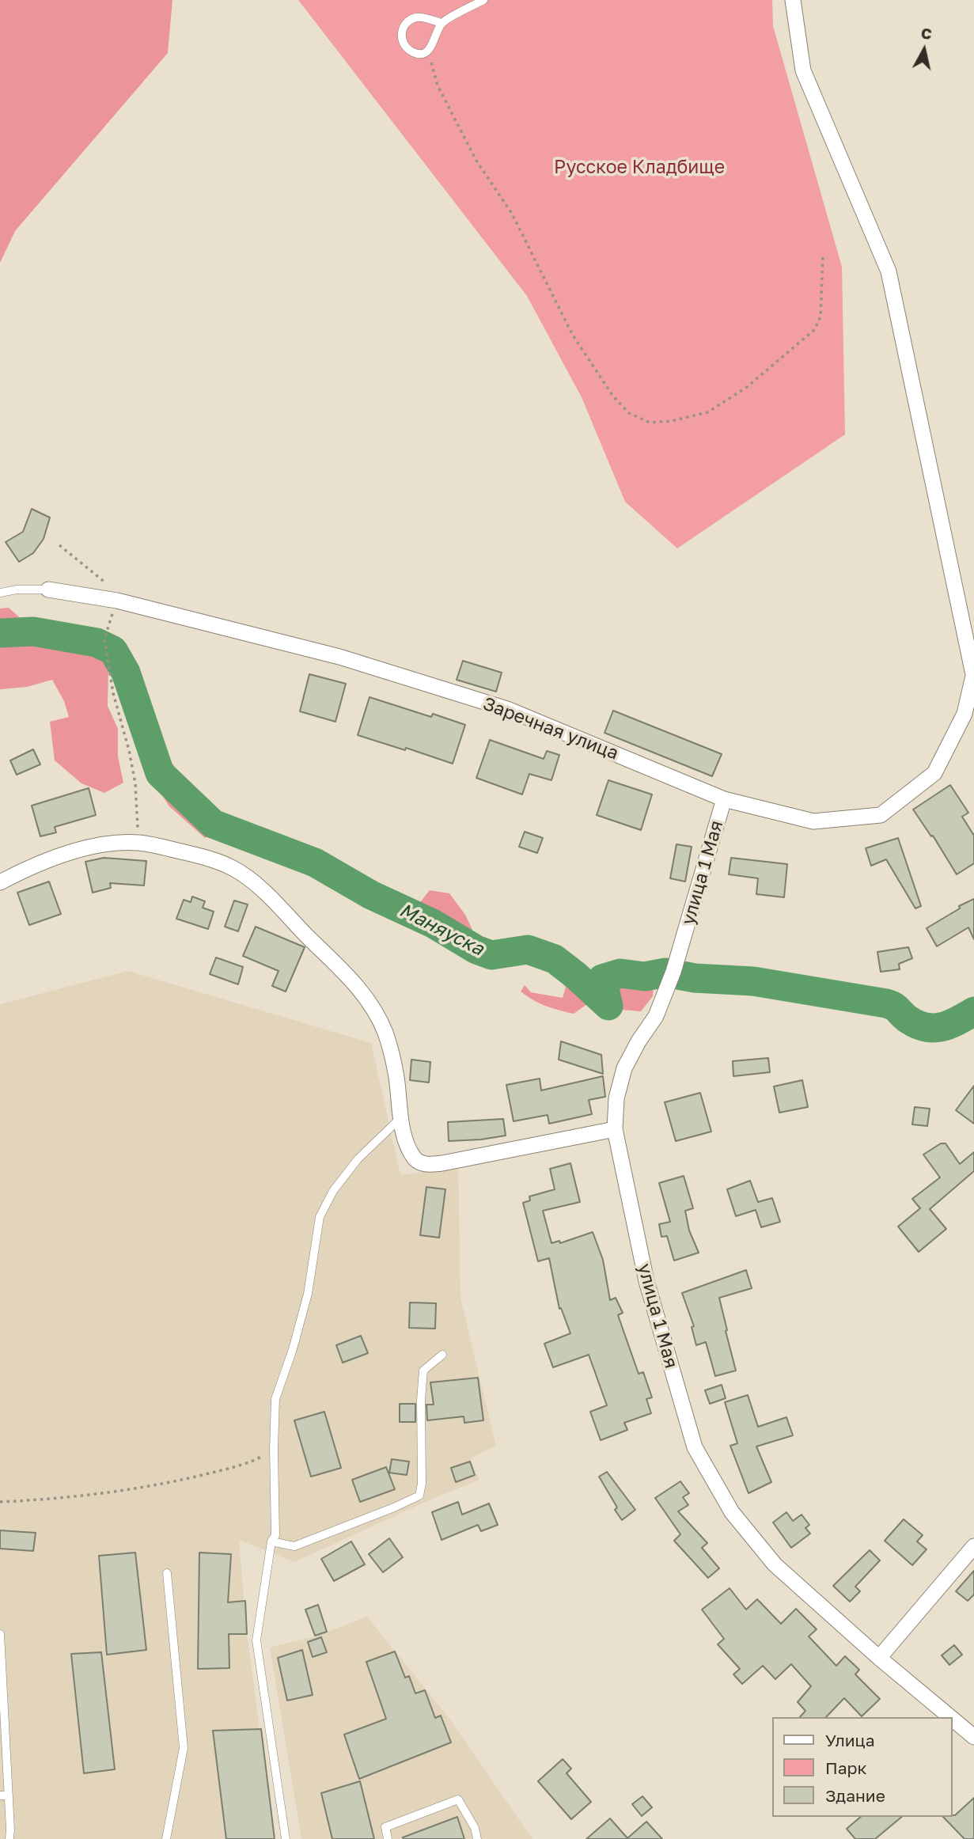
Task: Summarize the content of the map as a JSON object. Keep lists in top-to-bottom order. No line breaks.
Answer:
{"streets":{"street":["Заречная улица","улица 1 Мая"]},"crossings":[["Заречная улица","улица 1 Мая"]],"water":["Маняуска"],"parks":["Русское Кладбище"],"legend":["Улица","Парк","Здание"],"north":"top"}
